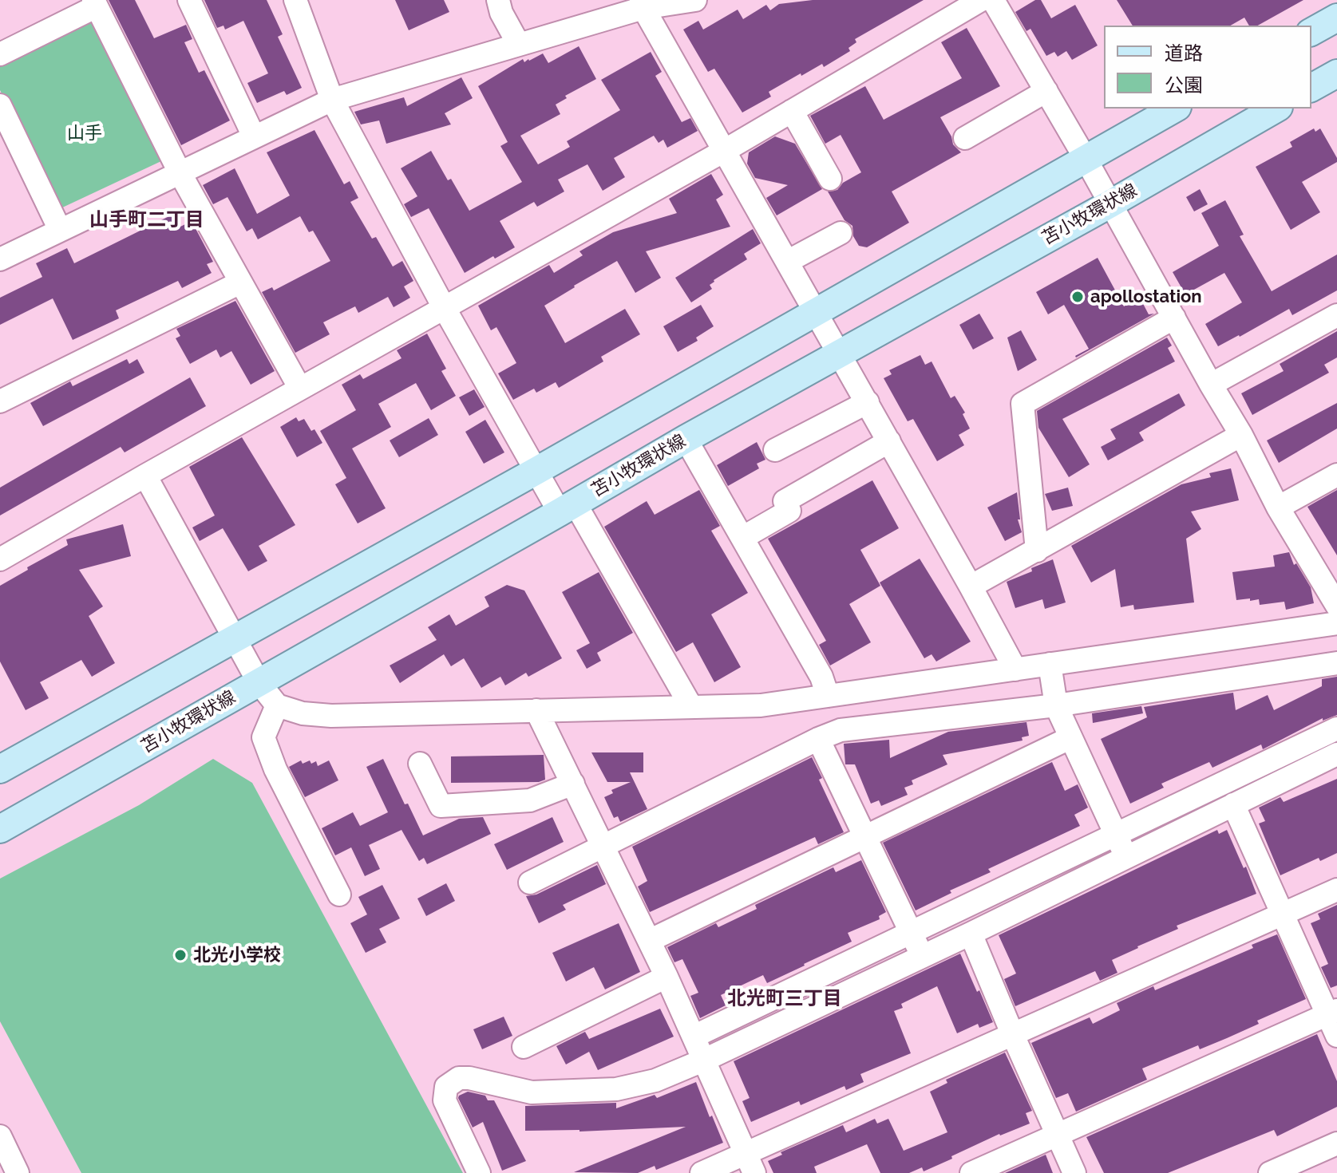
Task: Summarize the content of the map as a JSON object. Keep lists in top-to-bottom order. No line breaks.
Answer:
{"streets":{"main road":["苫小牧環状線"]},"districts":["山手町二丁目","北光町三丁目"],"parks":["山手"],"places":["apollostation","北光小学校"],"legend":["道路","公園"]}
